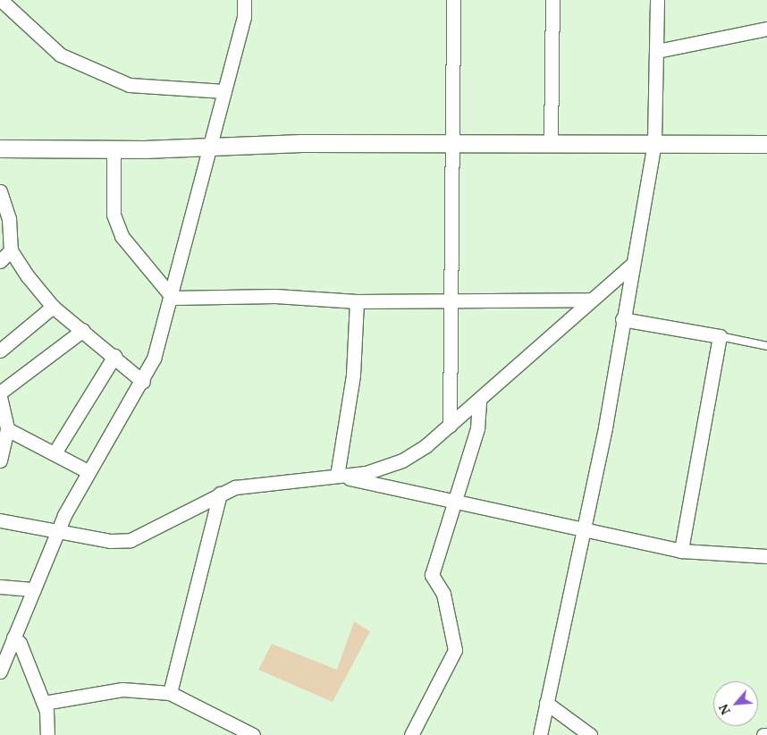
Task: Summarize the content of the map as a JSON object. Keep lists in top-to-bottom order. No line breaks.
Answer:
{"north":"bottom left"}
